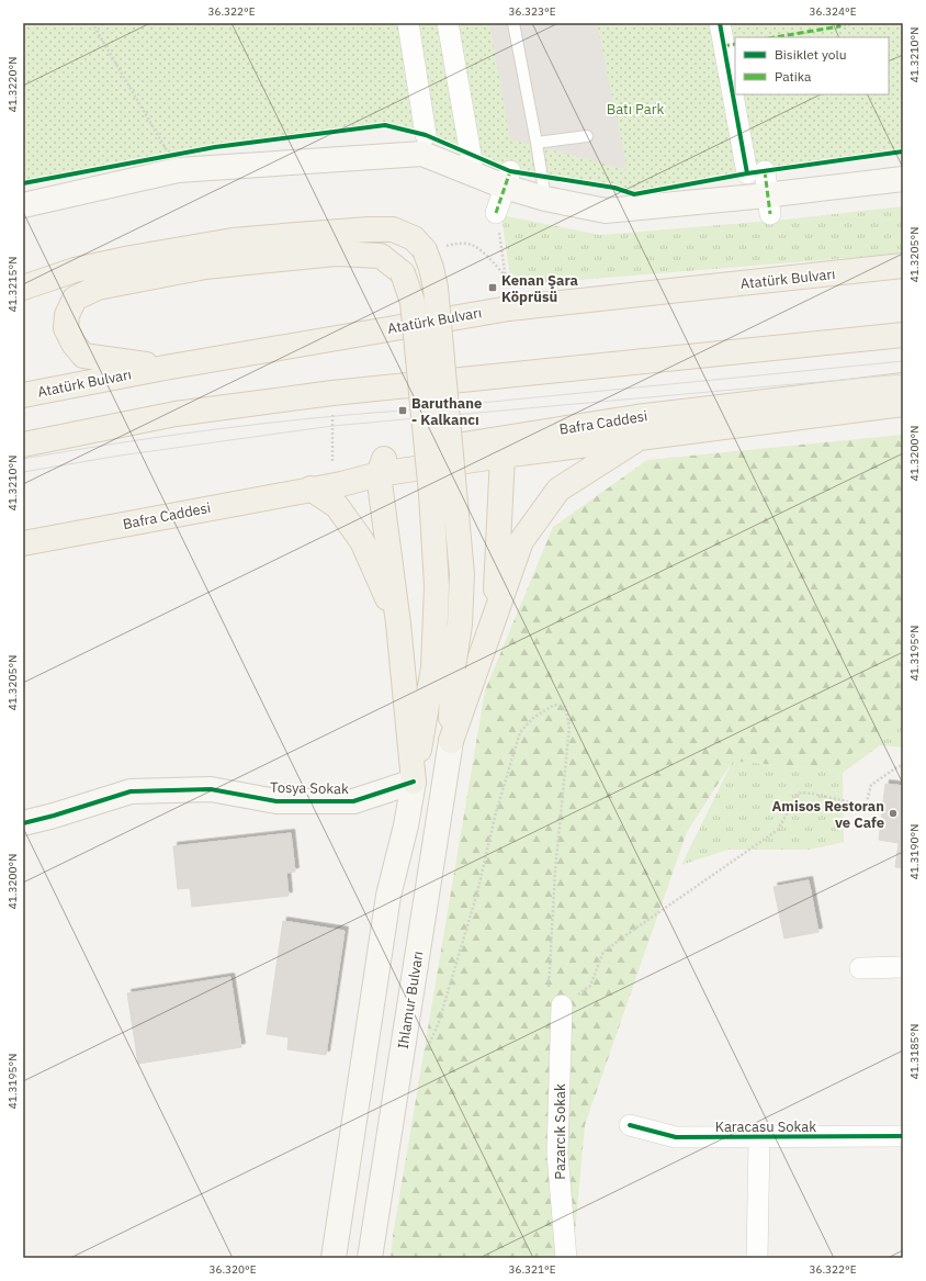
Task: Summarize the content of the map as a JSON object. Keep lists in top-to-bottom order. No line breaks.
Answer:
{"streets":{"main road":["Atatürk Bulvarı","Bafra Caddesi","Tosya Sokak","Ihlamur Bulvarı"],"street":["Karacasu Sokak","Pazarcık Sokak"]},"parks":["Batı Park"],"places":{"transit":["Kenan Şara Köprüsü","Baruthane - Kalkancı"],"other":["Amisos Restoran ve Cafe"]},"legend":["Bisiklet yolu","Patika"],"coordinates":["36.322°E","36.323°E","36.324°E","41.3210°N","41.3220°N","41.3205°N","41.3215°N","41.3200°N","41.3195°N","41.3190°N","41.3185°N","36.320°E","36.321°E"]}
